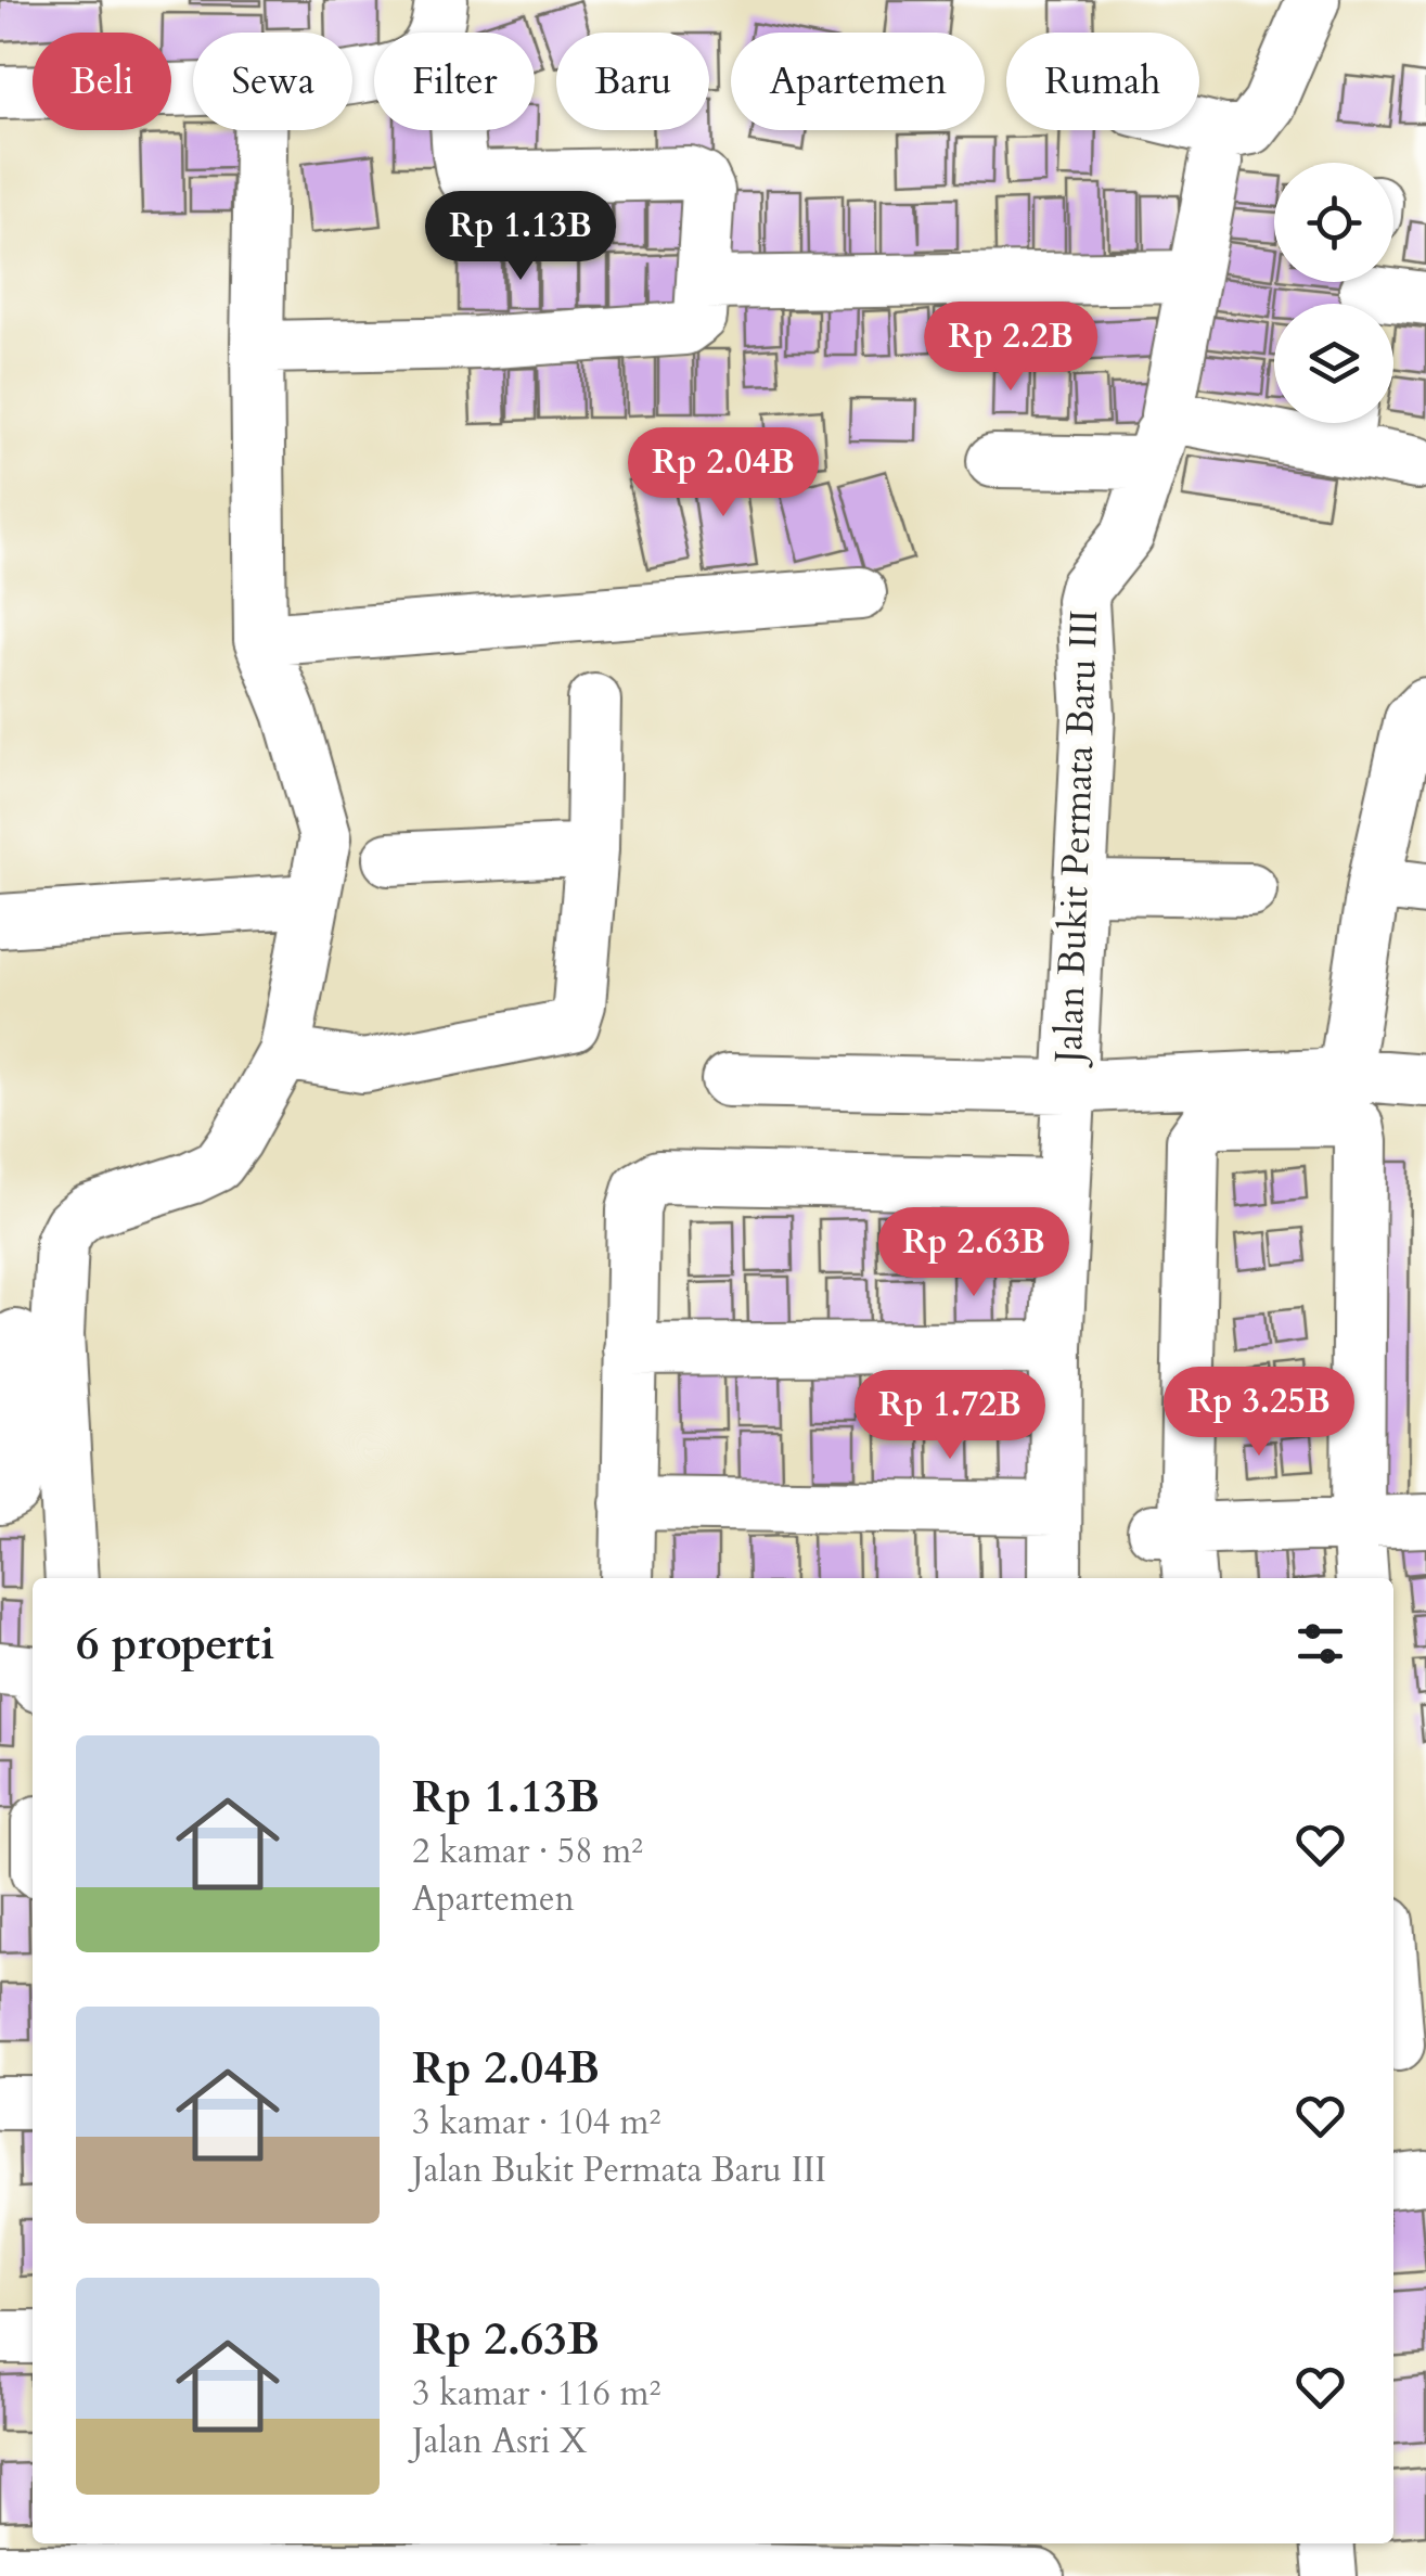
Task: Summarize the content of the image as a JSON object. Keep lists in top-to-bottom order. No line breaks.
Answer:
{"streets":{"street":["Jalan Bukit Permata Baru III"]},"page":{"chip":["Beli","Sewa","Filter","Baru","Apartemen","Rumah"],"price":["Rp 1.13B","Rp 2.2B","Rp 2.04B","Rp 2.63B","Rp 3.25B","Rp 1.72B"],"heading":"6 properti","list":[{"name":"Rp 1.13B","note":"2 kamar · 58 m² · Apartemen"},{"name":"Rp 2.04B","note":"3 kamar · 104 m² · Jalan Bukit Permata Baru III"},{"name":"Rp 2.63B","note":"3 kamar · 116 m² · Jalan Asri X"}]}}
